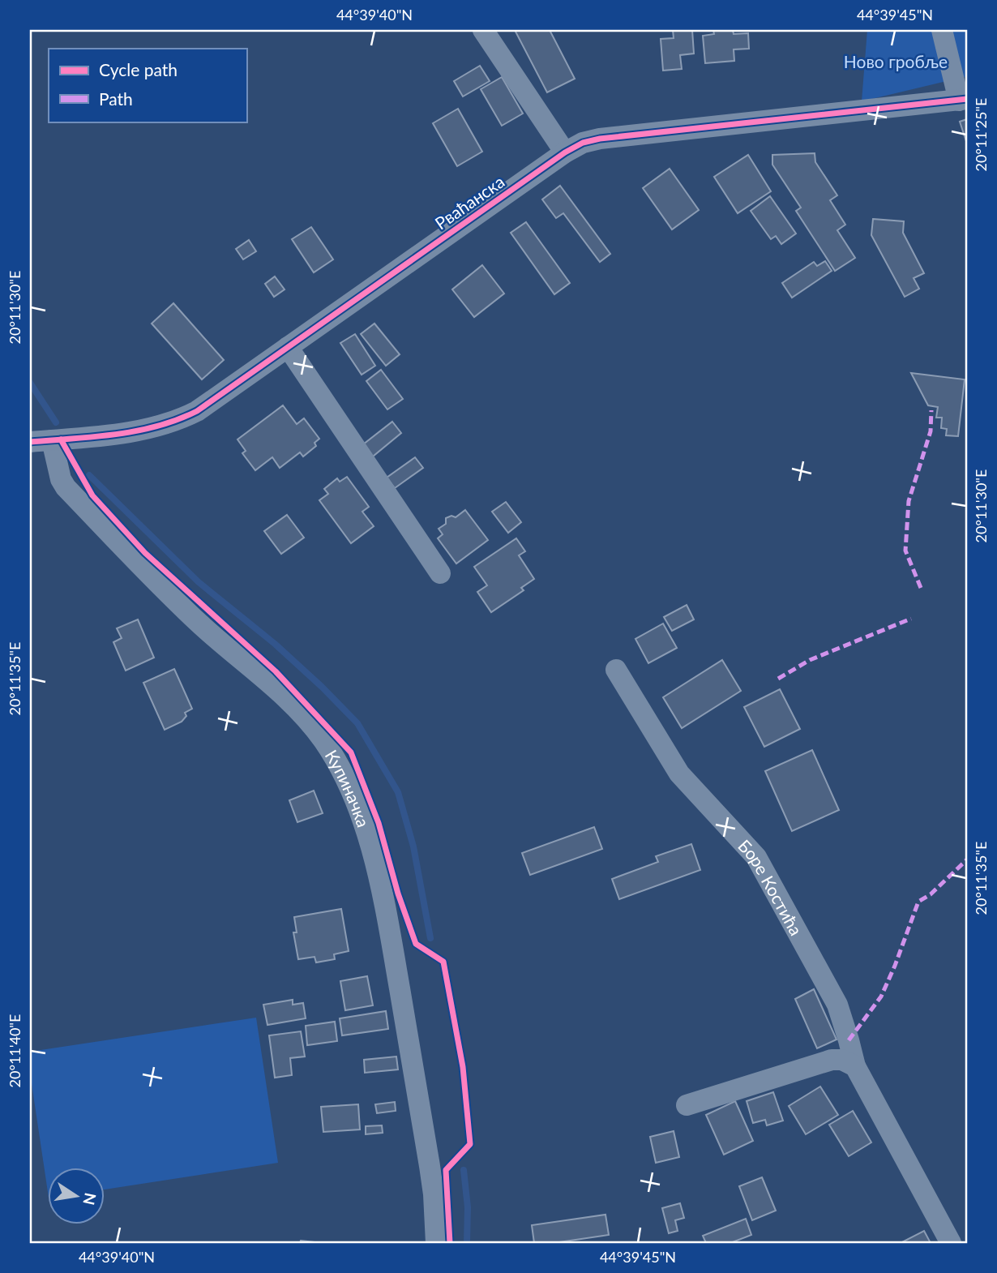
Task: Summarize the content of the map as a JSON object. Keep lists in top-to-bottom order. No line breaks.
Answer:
{"streets":{"street":["Рваћанска","Купиначка","Боре Костића"]},"crossings":[["Рваћанска","Купиначка"]],"parks":["Ново гробље"],"legend":["Cycle path","Path"],"north":"right","coordinates":["44°39'40\"N","44°39'45\"N","20°11'25\"E","20°11'30\"E","20°11'35\"E","20°11'40\"E"]}
